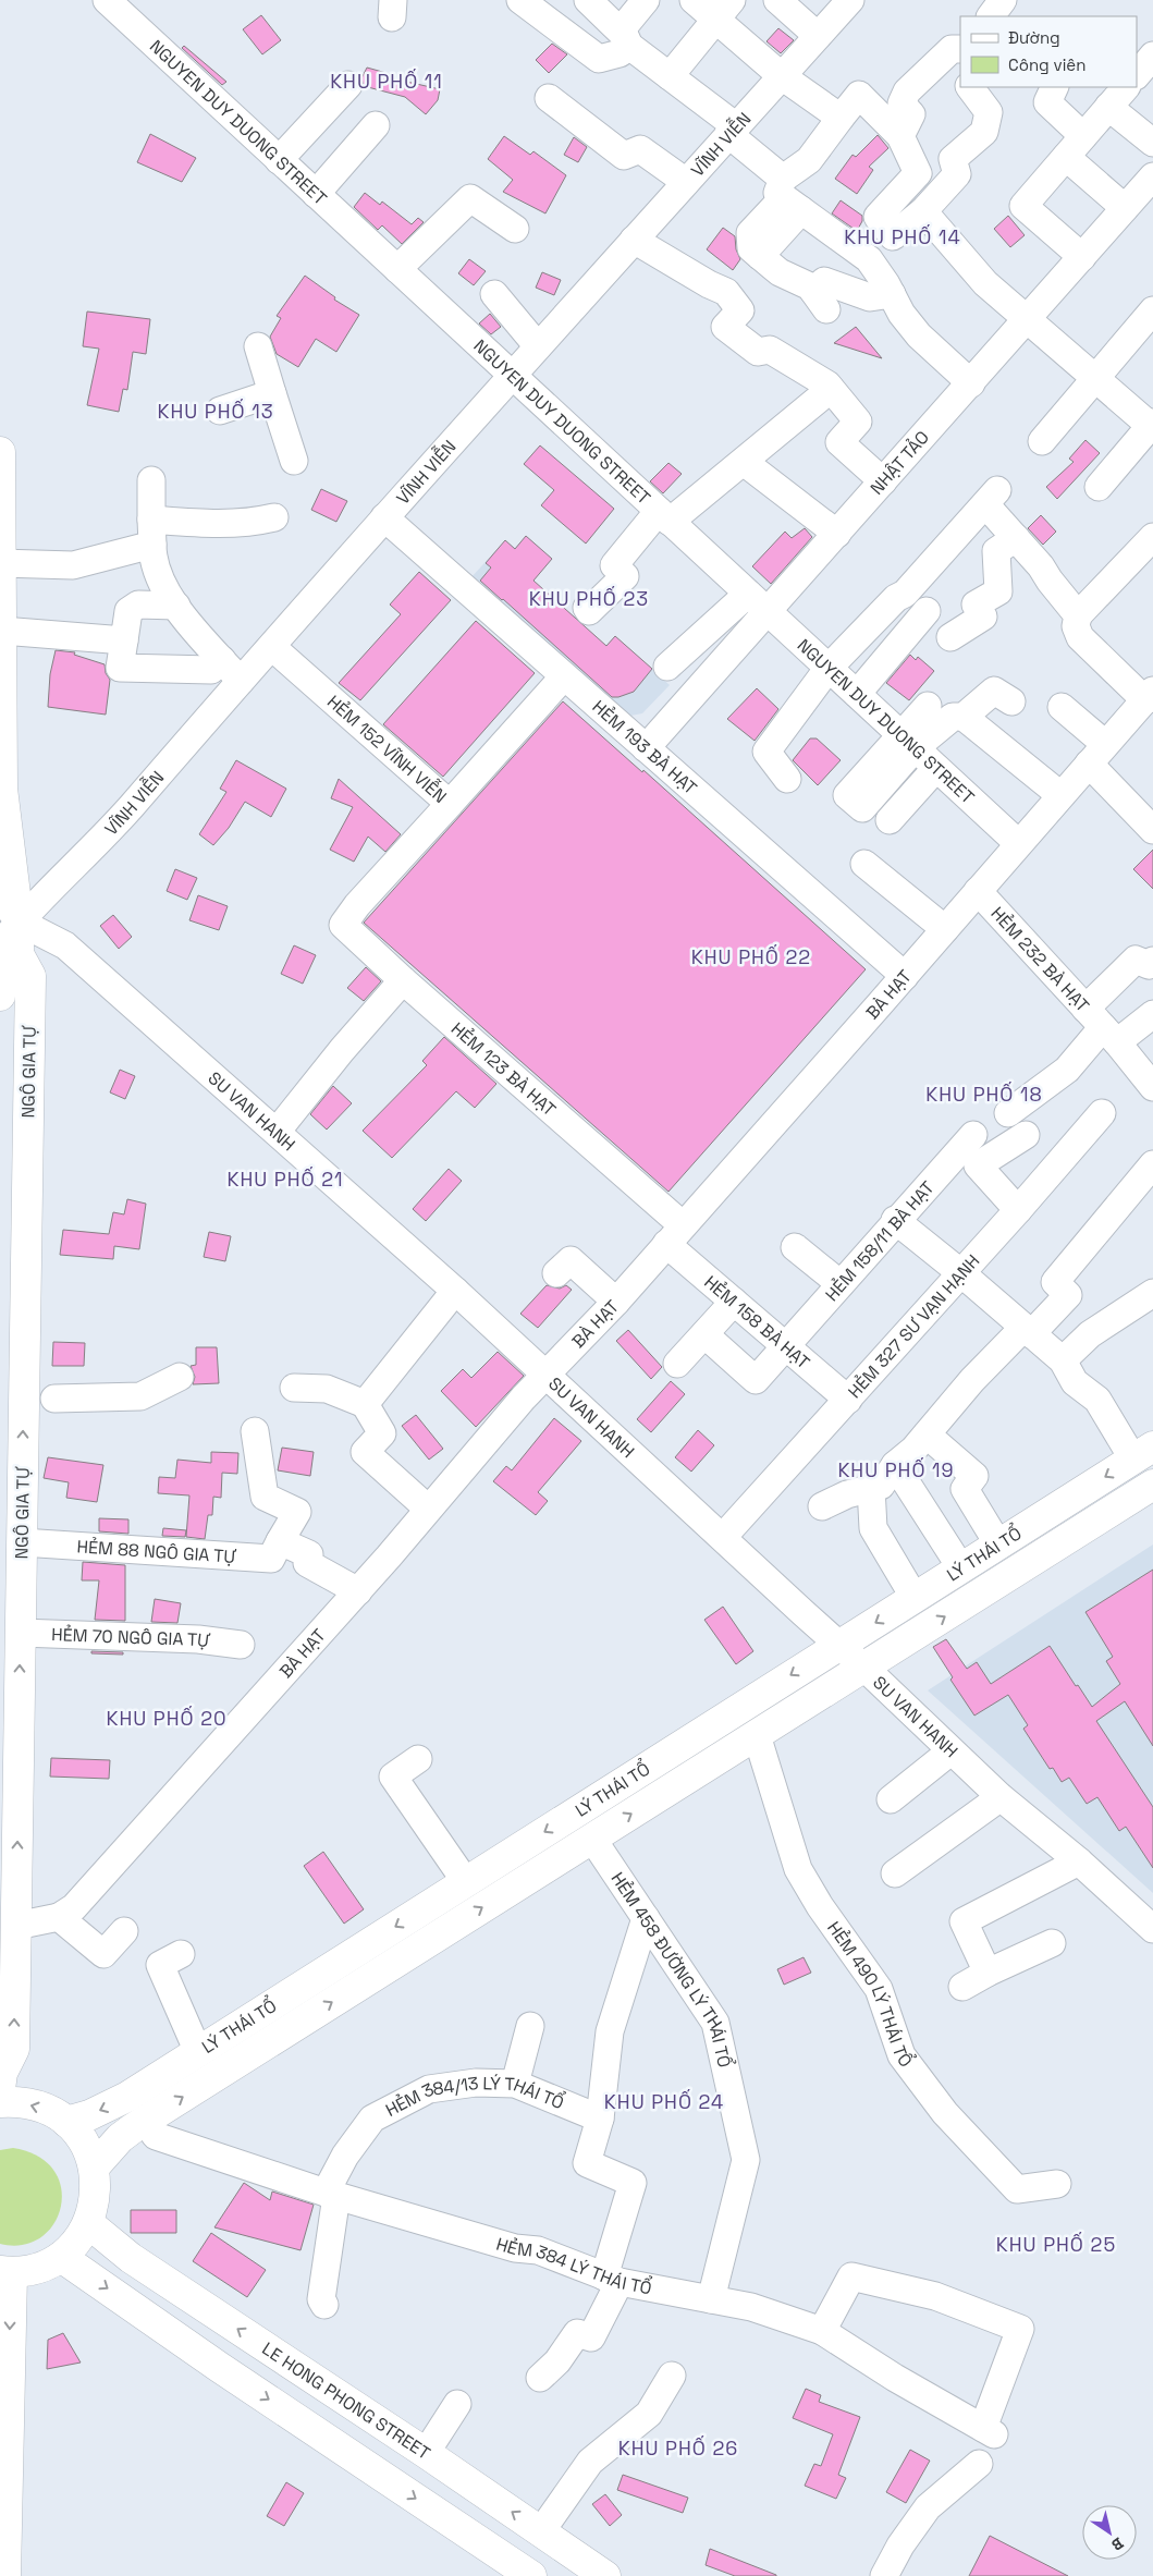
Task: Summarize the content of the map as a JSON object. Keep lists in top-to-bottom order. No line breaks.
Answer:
{"streets":{"main road":["NGÔ GIA TỰ","LÝ THÁI TỔ","LE HONG PHONG STREET"],"street":["NGUYEN DUY DUONG STREET","VĨNH VIỄN","NHẬT TẢO","HẺM 193 BÀ HẠT","HẺM 152 VĨNH VIỄN","HẺM 232 BÀ HẠT","BÀ HẠT","HẺM 123 BÀ HẠT","SU VAN HANH","HẺM 158/11 BÀ HẠT","HẺM 158 BÀ HẠT","HẺM 327 SƯ VẠN HẠNH","HẺM 88 NGÔ GIA TỰ","HẺM 70 NGÔ GIA TỰ","HẺM 458 ĐƯỜNG LÝ THÁI TỔ","HẺM 490 LÝ THÁI TỔ","HẺM 384/13 LÝ THÁI TỔ","HẺM 384 LÝ THÁI TỔ"]},"crossings":[["NGUYEN DUY DUONG STREET","VĨNH VIỄN"],["NGUYEN DUY DUONG STREET","NHẬT TẢO"],["NGUYEN DUY DUONG STREET","BÀ HẠT"],["VĨNH VIỄN","HẺM 193 BÀ HẠT"],["VĨNH VIỄN","HẺM 152 VĨNH VIỄN"],["VĨNH VIỄN","SU VAN HANH"],["NHẬT TẢO","HẺM 193 BÀ HẠT"],["HẺM 193 BÀ HẠT","BÀ HẠT"],["HẺM 152 VĨNH VIỄN","HẺM 123 BÀ HẠT"],["HẺM 232 BÀ HẠT","BÀ HẠT"],["BÀ HẠT","HẺM 123 BÀ HẠT"],["BÀ HẠT","NGÔ GIA TỰ"],["BÀ HẠT","SU VAN HANH"],["BÀ HẠT","HẺM 158 BÀ HẠT"],["HẺM 123 BÀ HẠT","HẺM 158 BÀ HẠT"],["NGÔ GIA TỰ","HẺM 88 NGÔ GIA TỰ"],["NGÔ GIA TỰ","HẺM 70 NGÔ GIA TỰ"],["SU VAN HANH","HẺM 327 SƯ VẠN HẠNH"],["SU VAN HANH","LÝ THÁI TỔ"],["HẺM 158/11 BÀ HẠT","HẺM 158 BÀ HẠT"],["HẺM 158 BÀ HẠT","HẺM 327 SƯ VẠN HẠNH"],["LÝ THÁI TỔ","HẺM 458 ĐƯỜNG LÝ THÁI TỔ"],["LÝ THÁI TỔ","HẺM 490 LÝ THÁI TỔ"],["LÝ THÁI TỔ","HẺM 384 LÝ THÁI TỔ"],["HẺM 458 ĐƯỜNG LÝ THÁI TỔ","HẺM 384 LÝ THÁI TỔ"],["HẺM 384/13 LÝ THÁI TỔ","HẺM 384 LÝ THÁI TỔ"]],"one_way":["NGÔ GIA TỰ"],"districts":["KHU PHỐ 11","KHU PHỐ 14","KHU PHỐ 13","KHU PHỐ 23","KHU PHỐ 22","KHU PHỐ 18","KHU PHỐ 21","KHU PHỐ 19","KHU PHỐ 20","KHU PHỐ 24","KHU PHỐ 25","KHU PHỐ 26"],"legend":["Đường","Công viên"],"north":"bottom right"}
